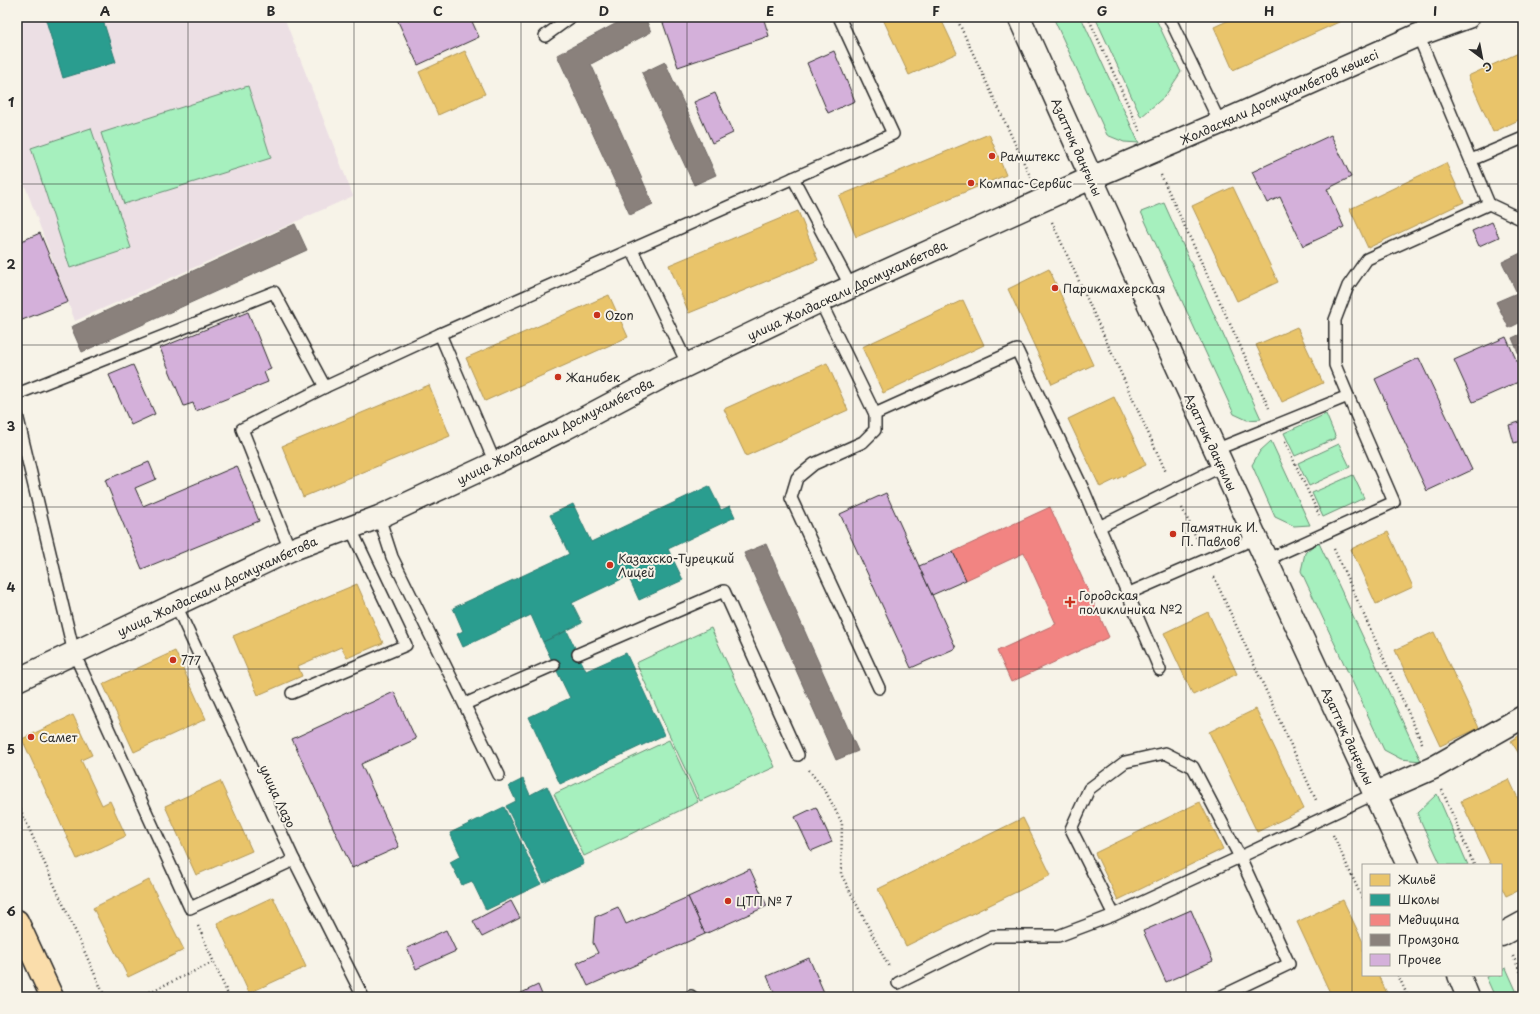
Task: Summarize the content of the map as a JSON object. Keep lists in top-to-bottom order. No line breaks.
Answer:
{"streets":{"street":["Жолдасқали Досмұхамбетов көшесі","Азаттық даңғылы","улица Жолдаскали Досмухамбетова"],"lane":["улица Лазо"]},"crossings":[["Жолдасқали Досмұхамбетов көшесі","Азаттық даңғылы"],["Жолдасқали Досмұхамбетов көшесі","улица Жолдаскали Досмухамбетова"],["Азаттық даңғылы","улица Жолдаскали Досмухамбетова"],["улица Жолдаскали Досмухамбетова","улица Лазо"]],"places":{"other":["Рамштекс","Компас-Сервис","Парикмахерская","Ozon","Жанибек","Памятник И. П. Павлов","Казахско-Турецкий Лицей","777","Самет","ЦТП № 7"],"health":["Городская поликлиника №2"]},"legend":["Жильё","Школы","Медицина","Промзона","Прочее"],"north":"bottom right","grid":{"columns":["A","B","C","D","E","F","G","H","I"],"rows":["1","2","3","4","5","6"]}}
